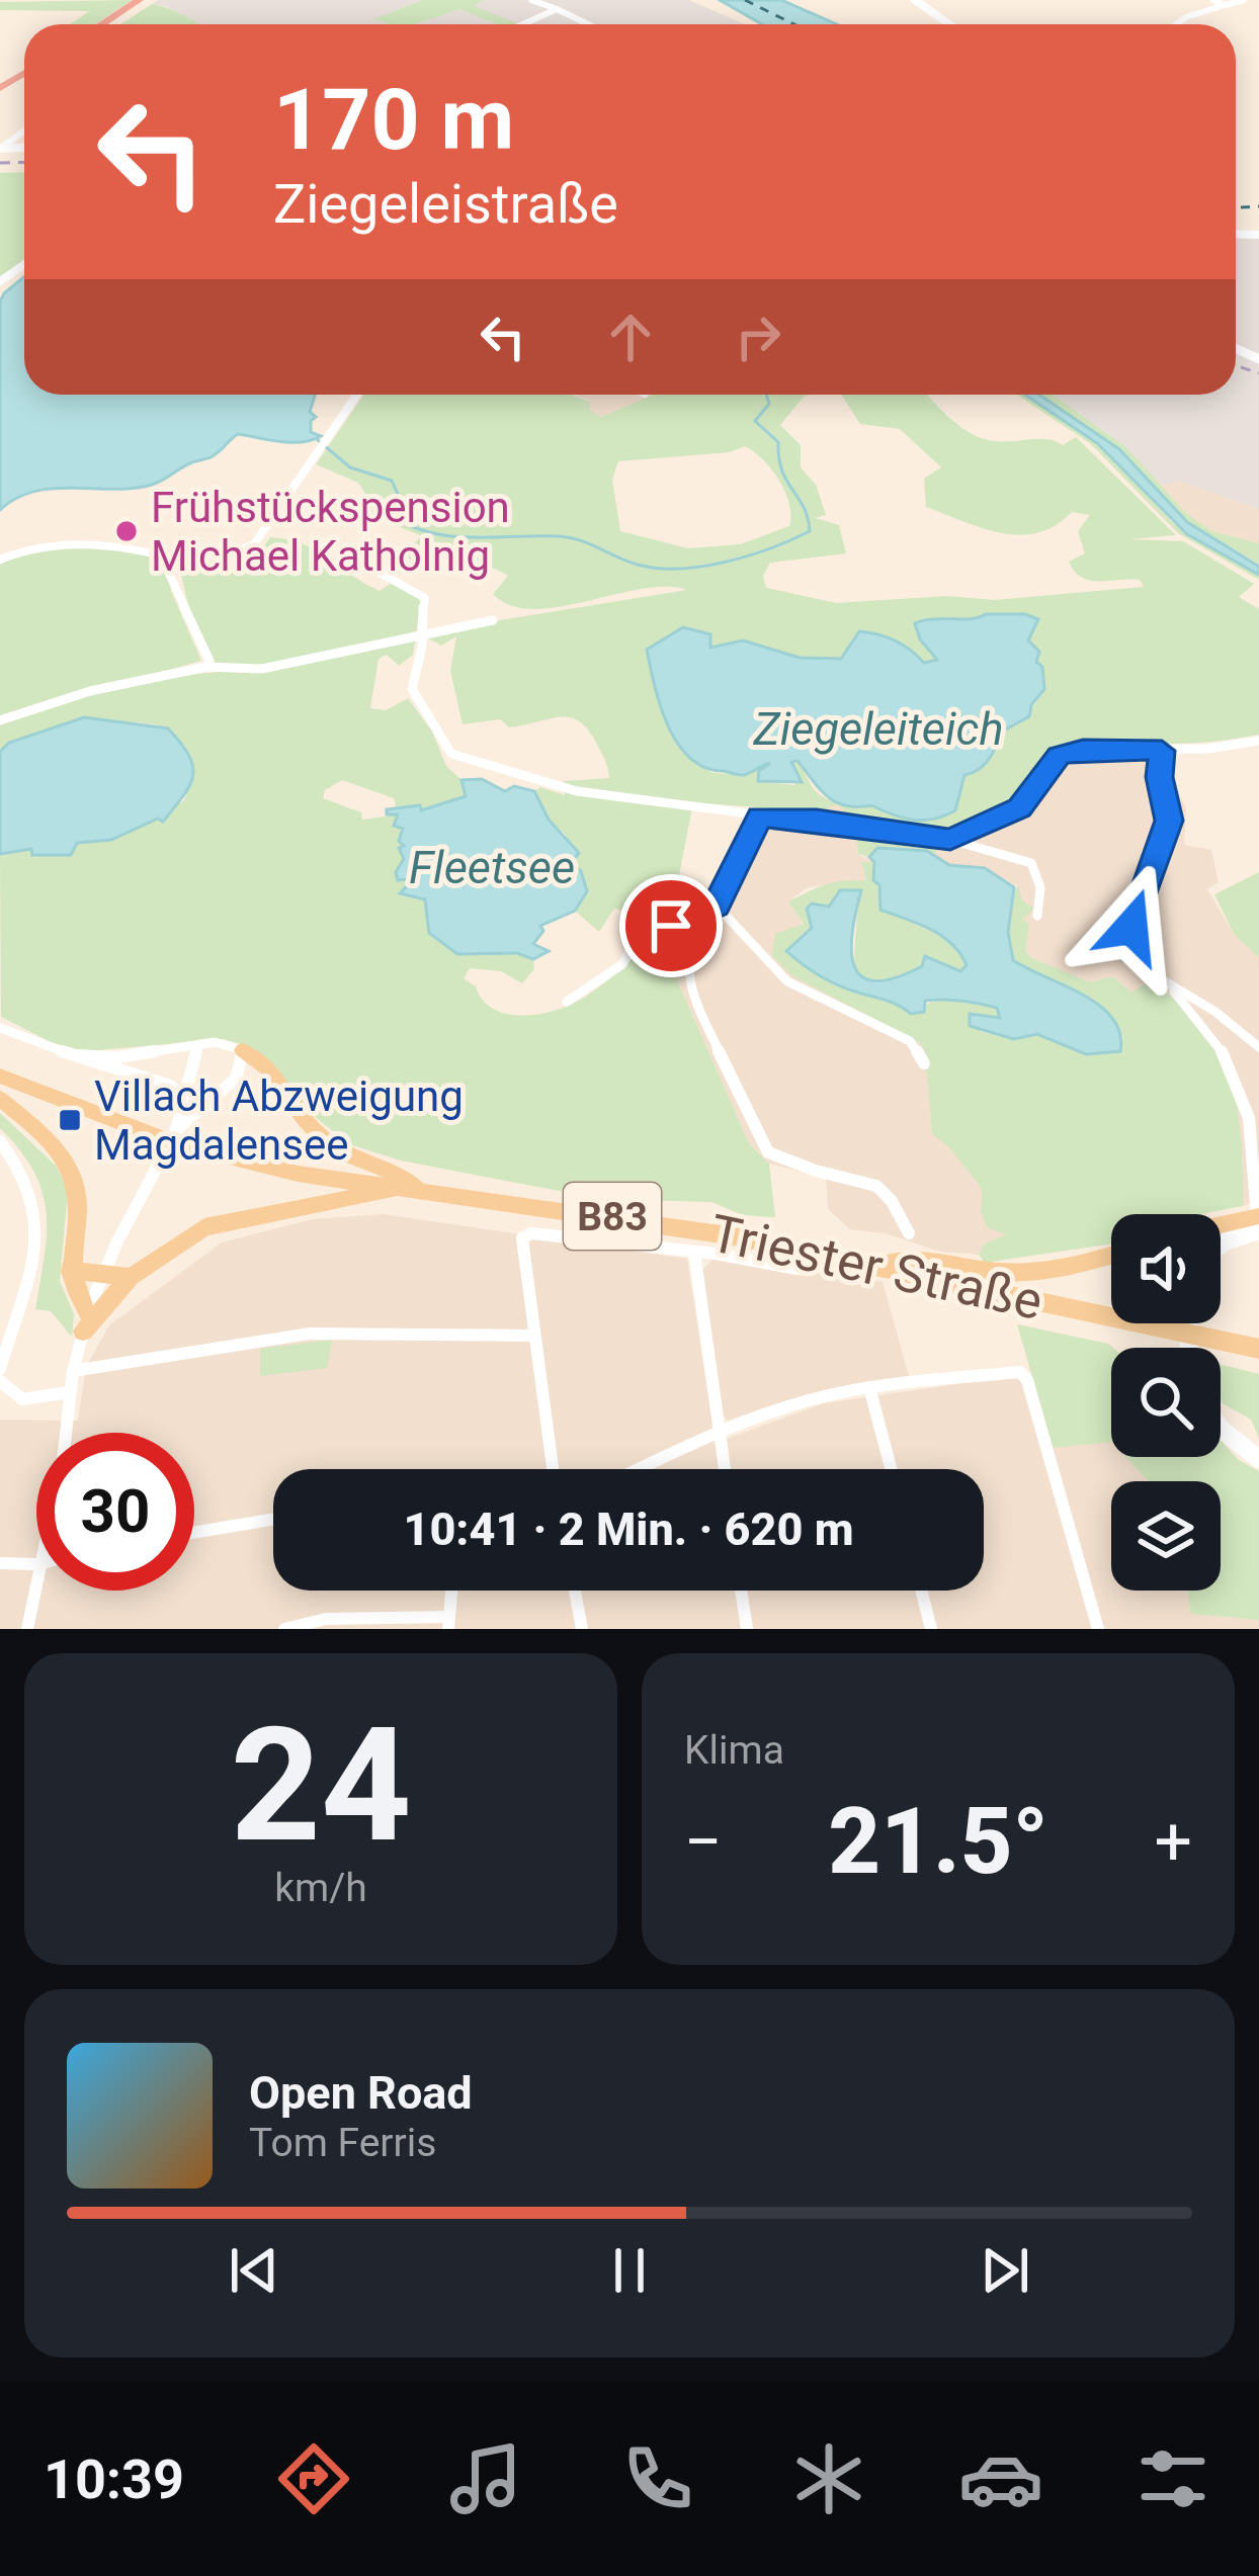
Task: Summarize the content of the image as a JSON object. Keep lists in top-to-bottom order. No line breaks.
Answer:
{"streets":{"main road":["B83","Triester Straße"]},"water":["Ziegeleiteich","Fleetsee"],"places":{"other":["Frühstückspension Michael Katholnig"],"transit":["Villach Abzweigung Magdalensee"]},"page":{"turn":["170 m","Ziegeleistraße"],"limit":"30","trip":"10:41 · 2 Min. · 620 m","tile":[["24","km/h"],"Klima"],"heat":["−","21.5°","+"],"song":["Open Road","Tom Ferris"],"tabs":"10:39"}}
